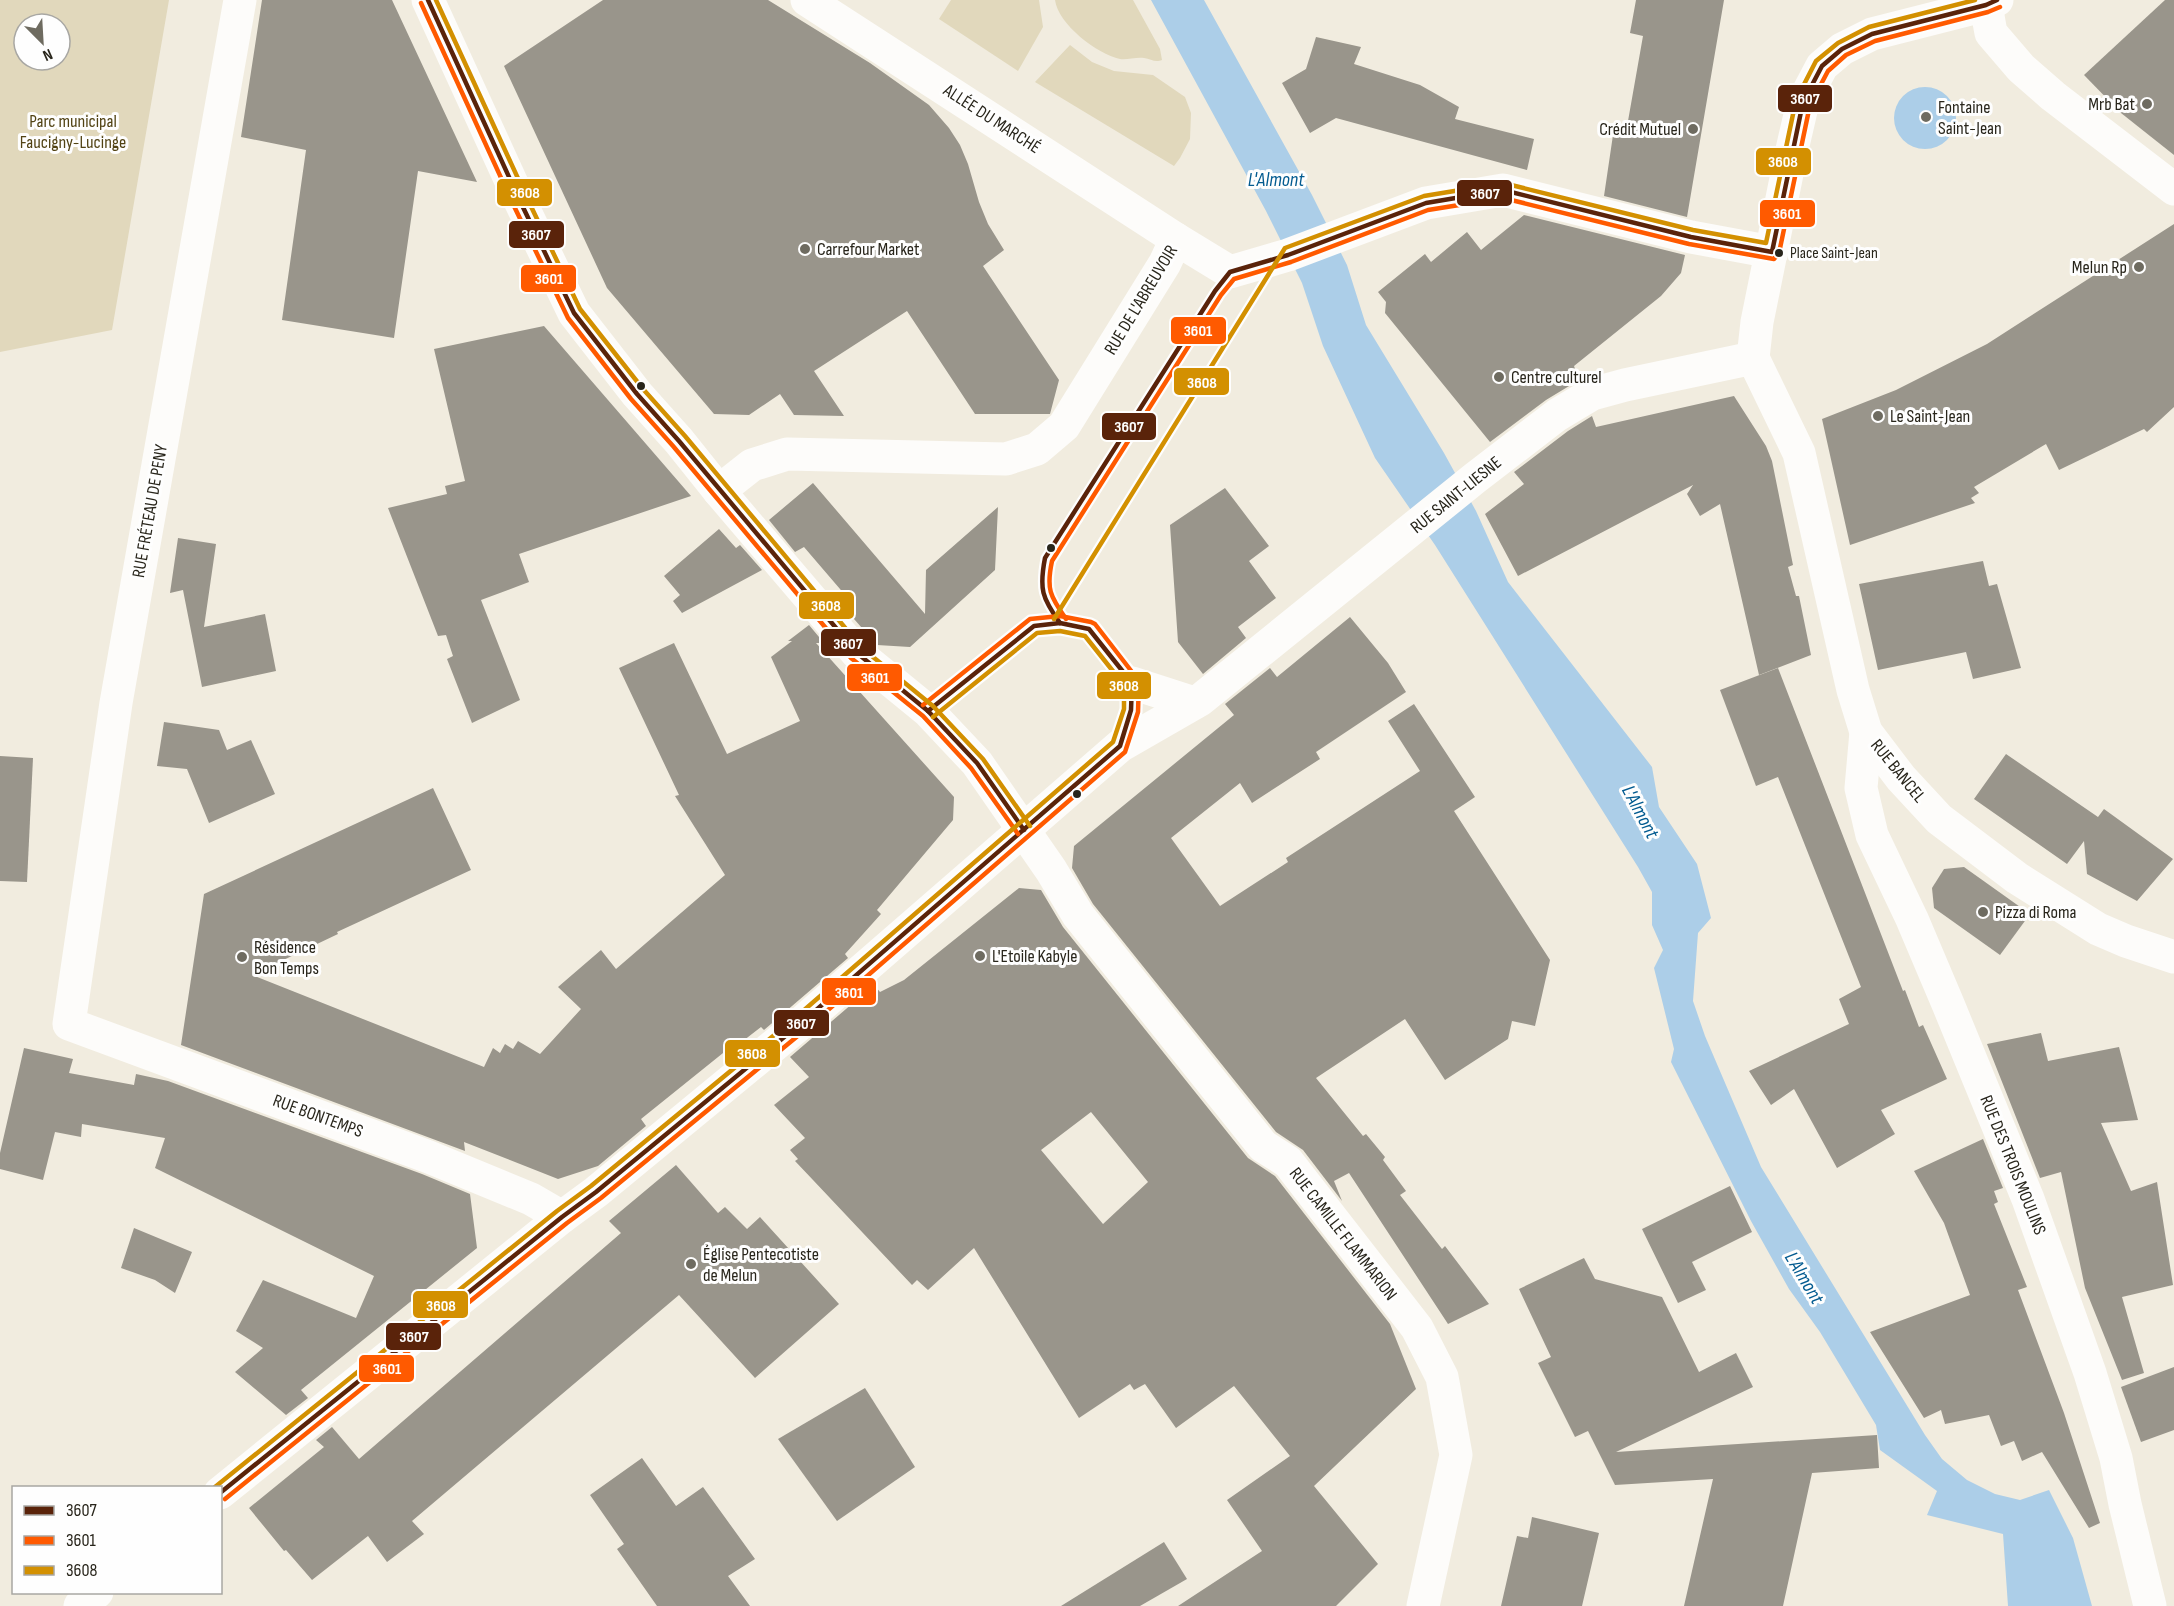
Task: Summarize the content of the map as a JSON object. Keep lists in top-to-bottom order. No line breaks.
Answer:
{"streets":{"street":["ALLÉE DU MARCHÉ","RUE DE L'ABREUVOIR","RUE SAINT-LIESNE","RUE FRÉTEAU DE PENY","RUE BANCEL","RUE BONTEMPS","RUE DES TROIS MOULINS","RUE CAMILLE FLAMMARION"]},"crossings":[["ALLÉE DU MARCHÉ","RUE DE L'ABREUVOIR"],["RUE DE L'ABREUVOIR","RUE CAMILLE FLAMMARION"],["RUE SAINT-LIESNE","RUE BANCEL"],["RUE SAINT-LIESNE","RUE BONTEMPS"],["RUE SAINT-LIESNE","RUE CAMILLE FLAMMARION"],["RUE FRÉTEAU DE PENY","RUE BONTEMPS"],["RUE BANCEL","RUE DES TROIS MOULINS"]],"water":["L'Almont"],"parks":["Parc municipal Faucigny-Lucinge"],"places":["Mrb Bat","Fontaine Saint-Jean","Crédit Mutuel","Carrefour Market","Place Saint-Jean","Melun Rp","Centre culturel","Le Saint-Jean","Pizza di Roma","L'Etoile Kabyle","Résidence Bon Temps","Église Pentecotiste de Melun"],"lines":["transit line 3607","transit line 3608","transit line 3601"],"legend":["3607","3601","3608"],"north":"bottom right"}
